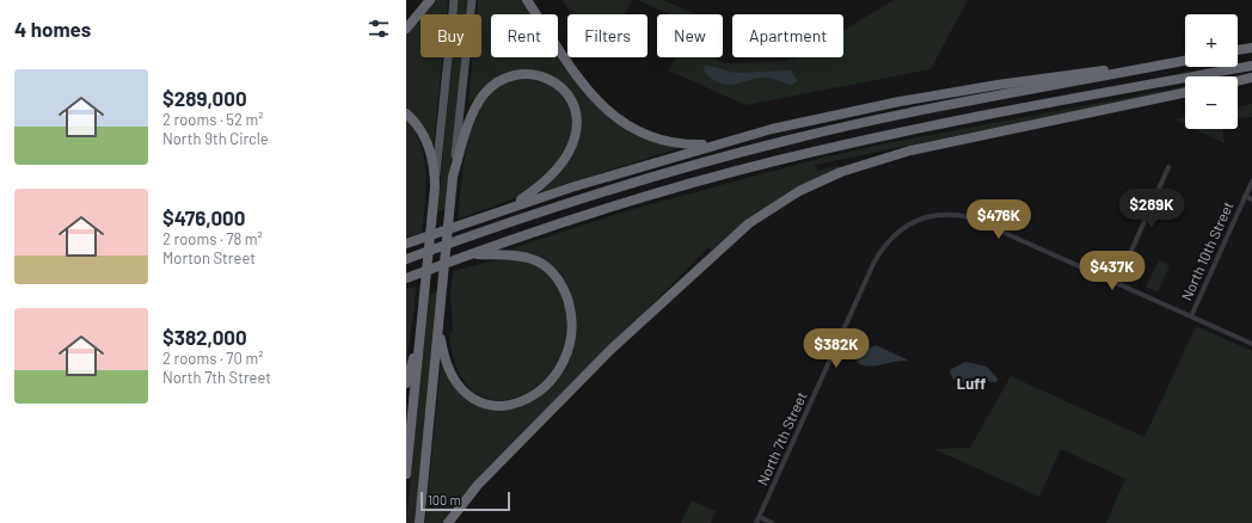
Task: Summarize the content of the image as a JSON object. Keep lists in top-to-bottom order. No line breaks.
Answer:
{"streets":{"street":["North 10th Street","North 7th Street"]},"crossings":[["North 10th Street","North 7th Street"]],"districts":["Luff"],"scale_bar":"100 m","page":{"heading":"4 homes","map_buttons":["+","−"],"chip":["Buy","Rent","Filters","New","Apartment"],"list":[{"name":"$289,000","note":"2 rooms · 52 m² · North 9th Circle"},{"name":"$476,000","note":"2 rooms · 78 m² · Morton Street"},{"name":"$382,000","note":"2 rooms · 70 m² · North 7th Street"}],"price":["$289K","$476K","$437K","$382K"],"scale":"100 m"}}
